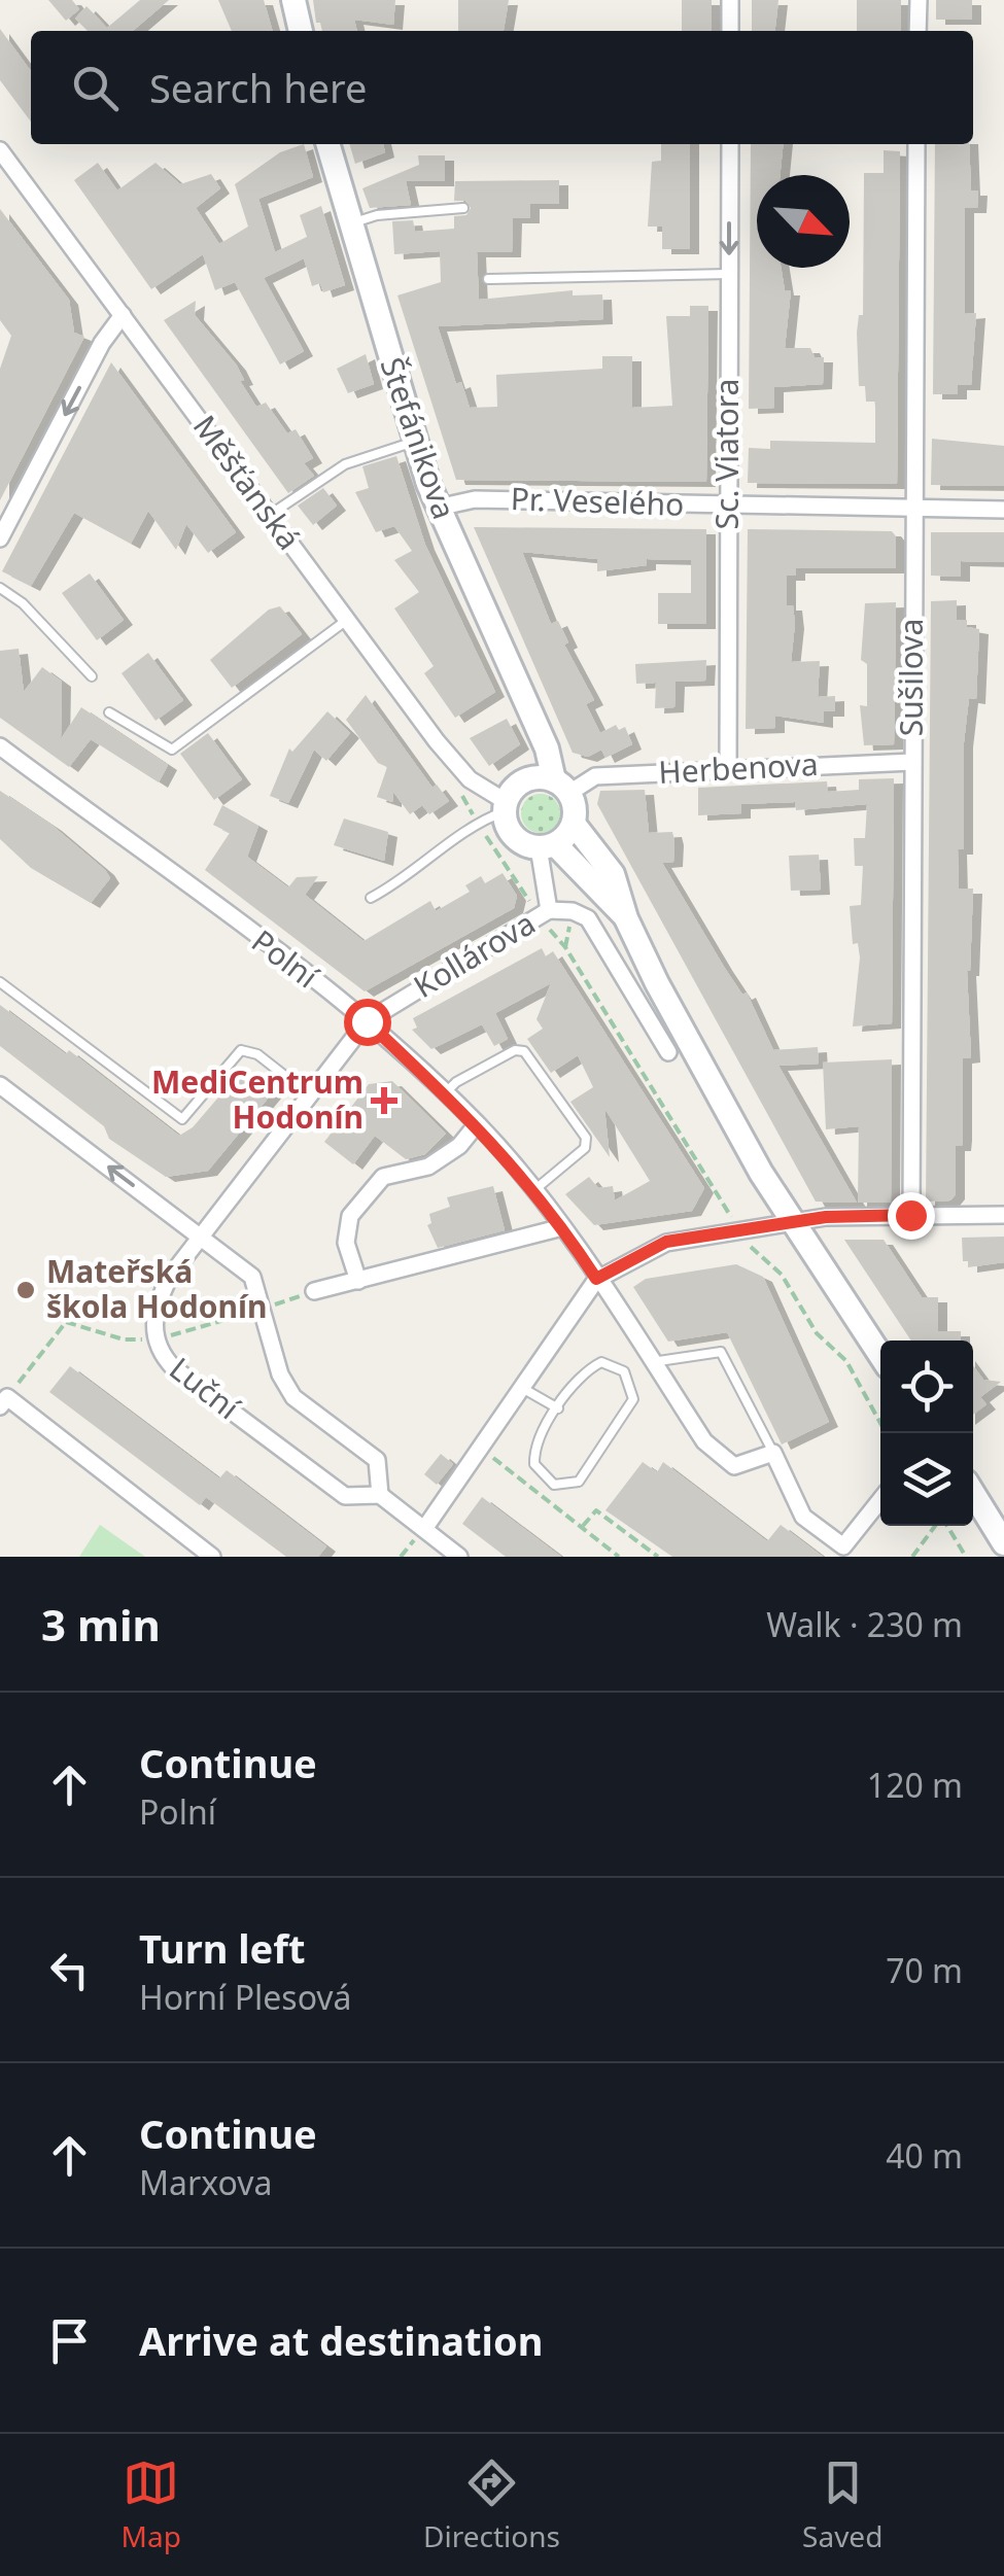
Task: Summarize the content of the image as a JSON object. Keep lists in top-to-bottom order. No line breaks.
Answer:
{"streets":{"main road":["Štefánikova"],"street":["Sc. Viatora","Měšťanská","Pr. Veselého","Sušilova","Herbenova","Kollárova","Polní","Luční"]},"crossings":[["Štefánikova","Měšťanská"],["Štefánikova","Pr. Veselého"],["Štefánikova","Herbenova"],["Štefánikova","Kollárova"],["Sc. Viatora","Pr. Veselého"],["Sc. Viatora","Herbenova"],["Měšťanská","Herbenova"],["Měšťanská","Kollárova"],["Pr. Veselého","Sušilova"],["Sušilova","Herbenova"],["Herbenova","Kollárova"],["Kollárova","Polní"],["Kollárova","Luční"]],"places":{"health":["MediCentrum Hodonín"],"other":["Mateřská škola Hodonín"]},"north":"bottom right","page":{"search":"Search here","heading":["3 min","Walk · 230 m"],"list":[["Continue","Polní","120 m"],["Turn left","Horní Plesová","70 m"],["Continue","Marxova","40 m"],"Arrive at destination"],"nav":["Map","Directions","Saved"]}}
